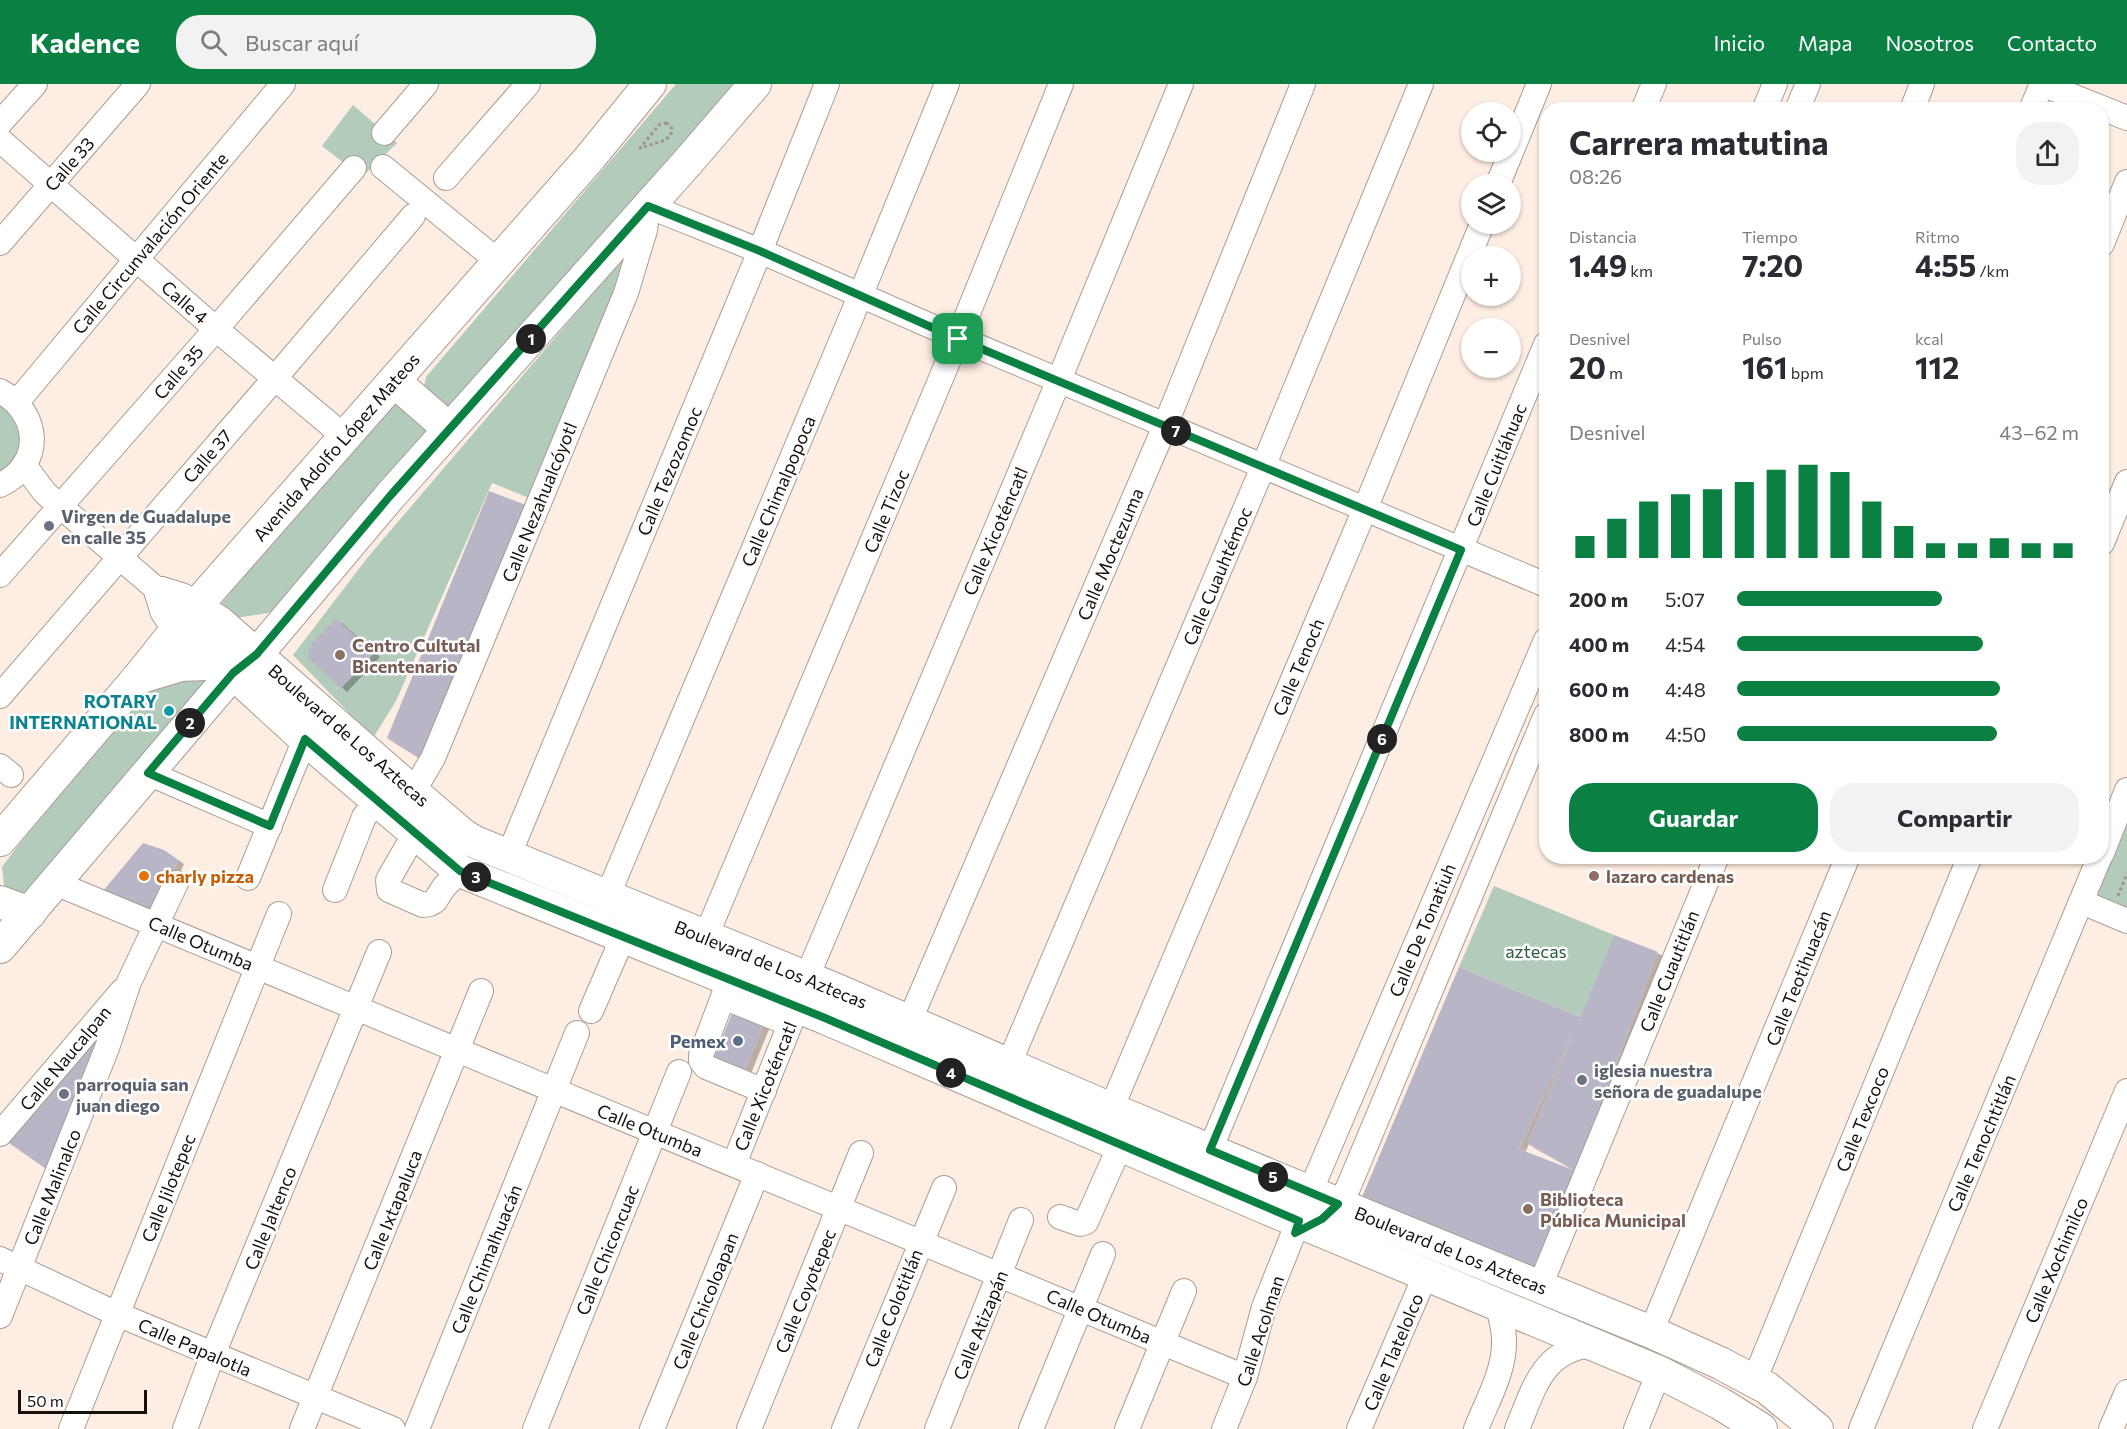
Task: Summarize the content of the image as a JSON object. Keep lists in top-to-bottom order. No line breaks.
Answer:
{"streets":{"main road":["Avenida Adolfo López Mateos","Boulevard de Los Aztecas"],"street":["Calle 33","Calle Circunvalación Oriente","Calle 4","Calle 35","Calle 37","Calle Cuitláhuac","Calle Tezozomoc","Calle Chimalpopoca","Calle Nezahualcóyotl","Calle Tizoc","Calle Xicoténcatl","Calle Moctezuma","Calle Cuauhtémoc","Calle Tenoch","Calle De Tonatiuh","Calle Otumba","Calle Cuautitlán","Calle Teotihuacán","Calle Naucalpan","Calle Texcoco","Calle Tenochtitlán","Calle Malinalco","Calle Jilotepec","Calle Ixtapaluca","Calle Jaltenco","Calle Chiconcuac","Calle Chimalhuacán","Calle Xochimilco","Calle Coyotepec","Calle Chicoloapan","Calle Colotitlán","Calle Atizapán","Calle Acolman","Calle Papalotla","Calle Tlatelolco"]},"crossings":[["Calle 33","Calle 4"],["Calle Circunvalación Oriente","Calle 4"],["Calle 4","Calle 35"],["Calle 4","Avenida Adolfo López Mateos"],["Calle 4","Calle 37"],["Avenida Adolfo López Mateos","Boulevard de Los Aztecas"],["Calle Cuitláhuac","Boulevard de Los Aztecas"],["Calle Tezozomoc","Boulevard de Los Aztecas"],["Calle Chimalpopoca","Boulevard de Los Aztecas"],["Calle Nezahualcóyotl","Boulevard de Los Aztecas"],["Calle Tizoc","Boulevard de Los Aztecas"],["Calle Xicoténcatl","Boulevard de Los Aztecas"],["Calle Xicoténcatl","Calle Otumba"],["Calle Moctezuma","Boulevard de Los Aztecas"],["Calle Cuauhtémoc","Boulevard de Los Aztecas"],["Calle Tenoch","Boulevard de Los Aztecas"],["Boulevard de Los Aztecas","Calle De Tonatiuh"],["Boulevard de Los Aztecas","Calle Cuautitlán"],["Boulevard de Los Aztecas","Calle Teotihuacán"],["Boulevard de Los Aztecas","Calle Texcoco"],["Boulevard de Los Aztecas","Calle Acolman"],["Boulevard de Los Aztecas","Calle Tlatelolco"],["Calle De Tonatiuh","Calle Acolman"],["Calle Otumba","Calle Malinalco"],["Calle Otumba","Calle Jilotepec"],["Calle Otumba","Calle Ixtapaluca"],["Calle Otumba","Calle Jaltenco"],["Calle Otumba","Calle Chiconcuac"],["Calle Otumba","Calle Chimalhuacán"],["Calle Otumba","Calle Coyotepec"],["Calle Otumba","Calle Chicoloapan"],["Calle Otumba","Calle Colotitlán"],["Calle Otumba","Calle Atizapán"],["Calle Otumba","Calle Acolman"],["Calle Naucalpan","Calle Malinalco"],["Calle Malinalco","Calle Papalotla"],["Calle Jilotepec","Calle Papalotla"],["Calle Ixtapaluca","Calle Papalotla"],["Calle Jaltenco","Calle Papalotla"]],"parks":["aztecas"],"places":["Virgen de Guadalupe en calle 35","Centro Cultutal Bicentenario","ROTARY INTERNATIONAL","charly pizza","lazaro cardenas","Pemex","iglesia nuestra señora de guadalupe","parroquia san juan diego","Biblioteca Pública Municipal"],"scale_bar":"50 m","page":{"header":"Kadence","search":"Buscar aquí","nav":["Inicio","Mapa","Nosotros","Contacto"],"map_buttons":["+","−"],"heading":["Carrera matutina","08:26"],"stats":[["Distancia","1.49 km"],["Tiempo","7:20"],["Ritmo","4:55 /km"],["Desnivel","20 m"],["Pulso","161 bpm"],["kcal","112"]],"pins":["1","7","2","6","3","4","5"],"chart":["Desnivel","43–62 m"],"list":[{"name":"200 m","note":"5:07"},{"name":"400 m","note":"4:54"},{"name":"600 m","note":"4:48"},{"name":"800 m","note":"4:50"}],"buttons":["Guardar","Compartir"],"scale":"50 m"}}
